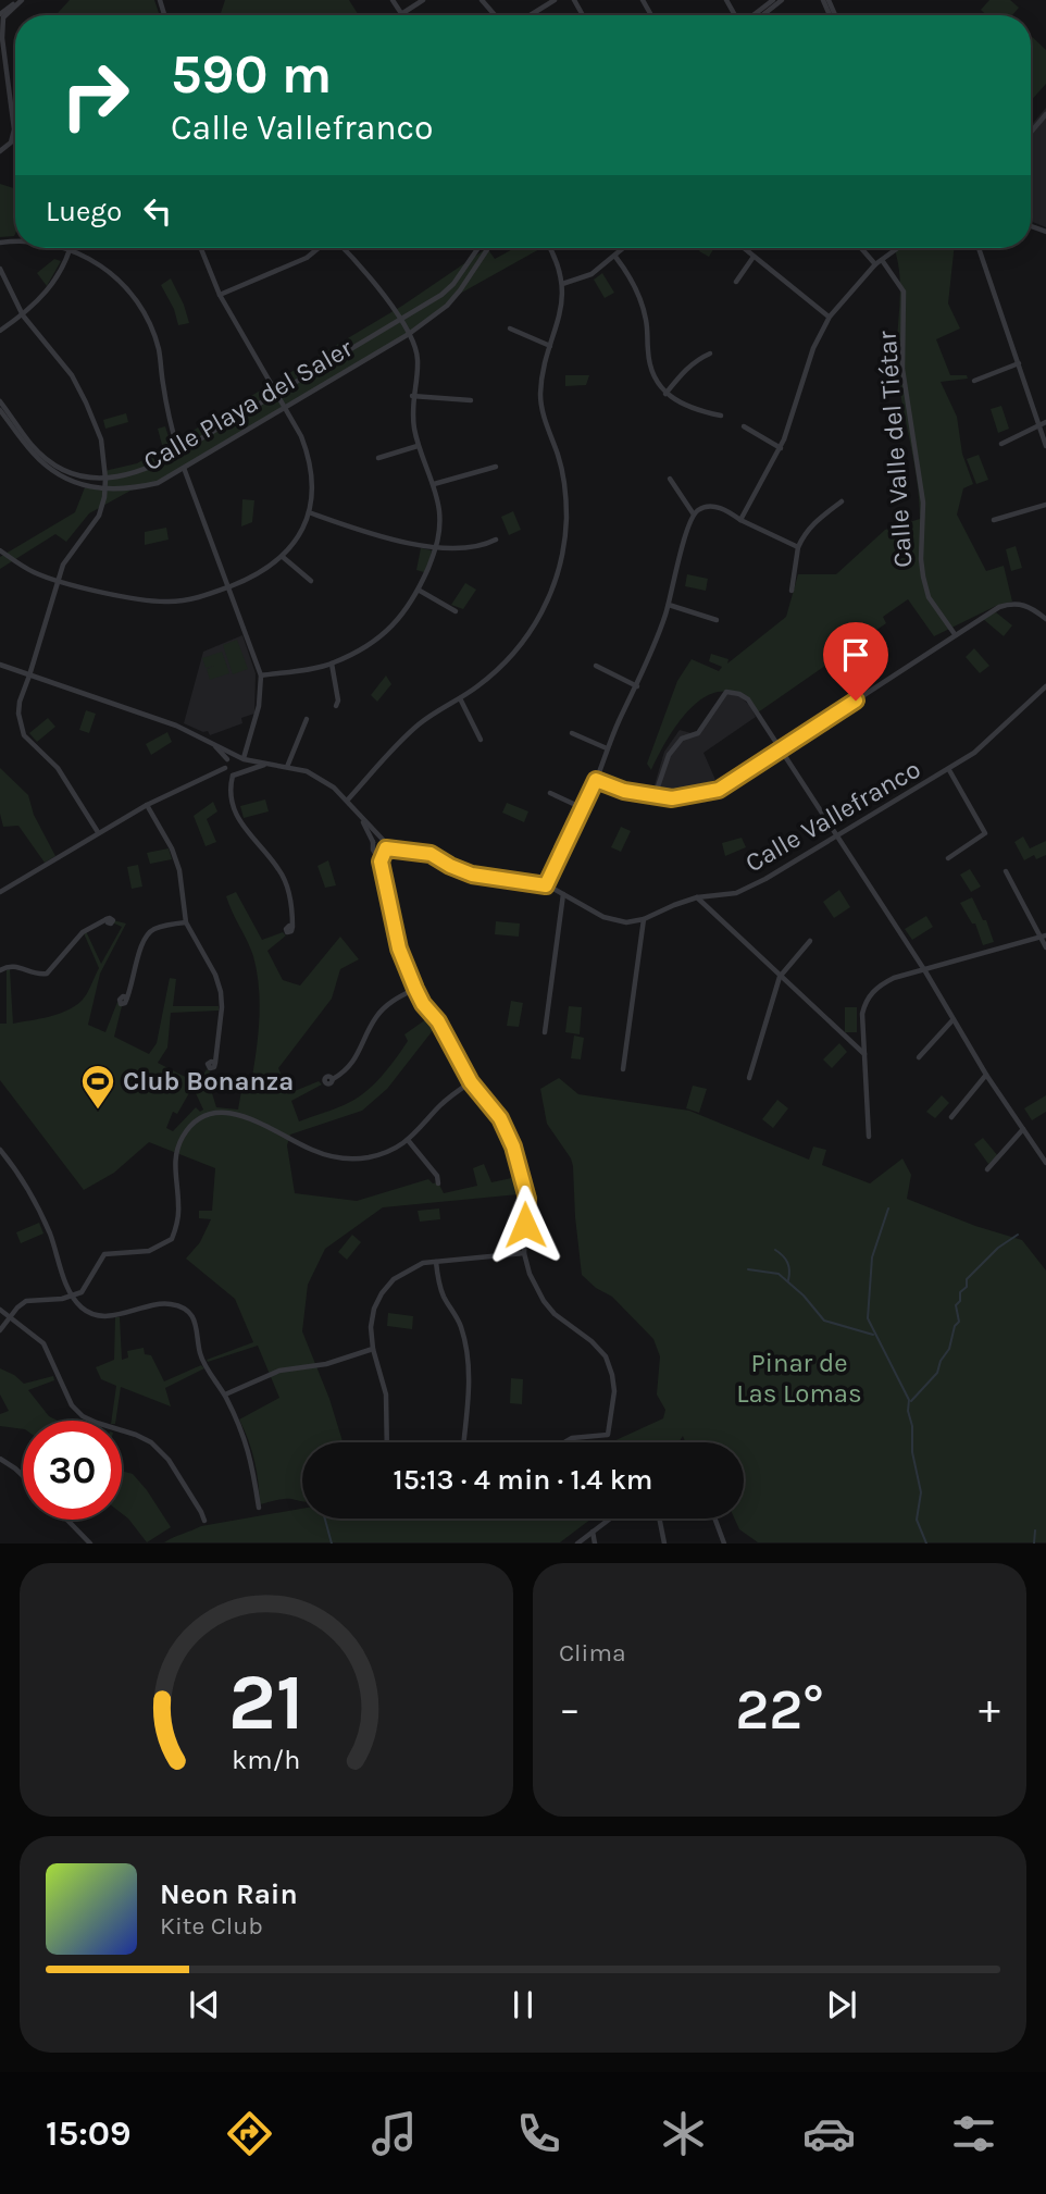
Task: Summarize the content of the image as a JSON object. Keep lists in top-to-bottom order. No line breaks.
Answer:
{"streets":{"street":["Calle Playa del Saler","Calle Valle del Tiétar","Calle Vallefranco"]},"parks":["Pinar de Las Lomas"],"places":{"sports":["Club Bonanza"]},"page":{"turn":["590 m","Calle Vallefranco"],"then":"Luego","limit":"30","trip":"15:13 · 4 min · 1.4 km","tile":"Clima","heat":["−","22°","+"],"song":["Neon Rain","Kite Club"],"tabs":"15:09","gauge":["21","km/h"]}}
